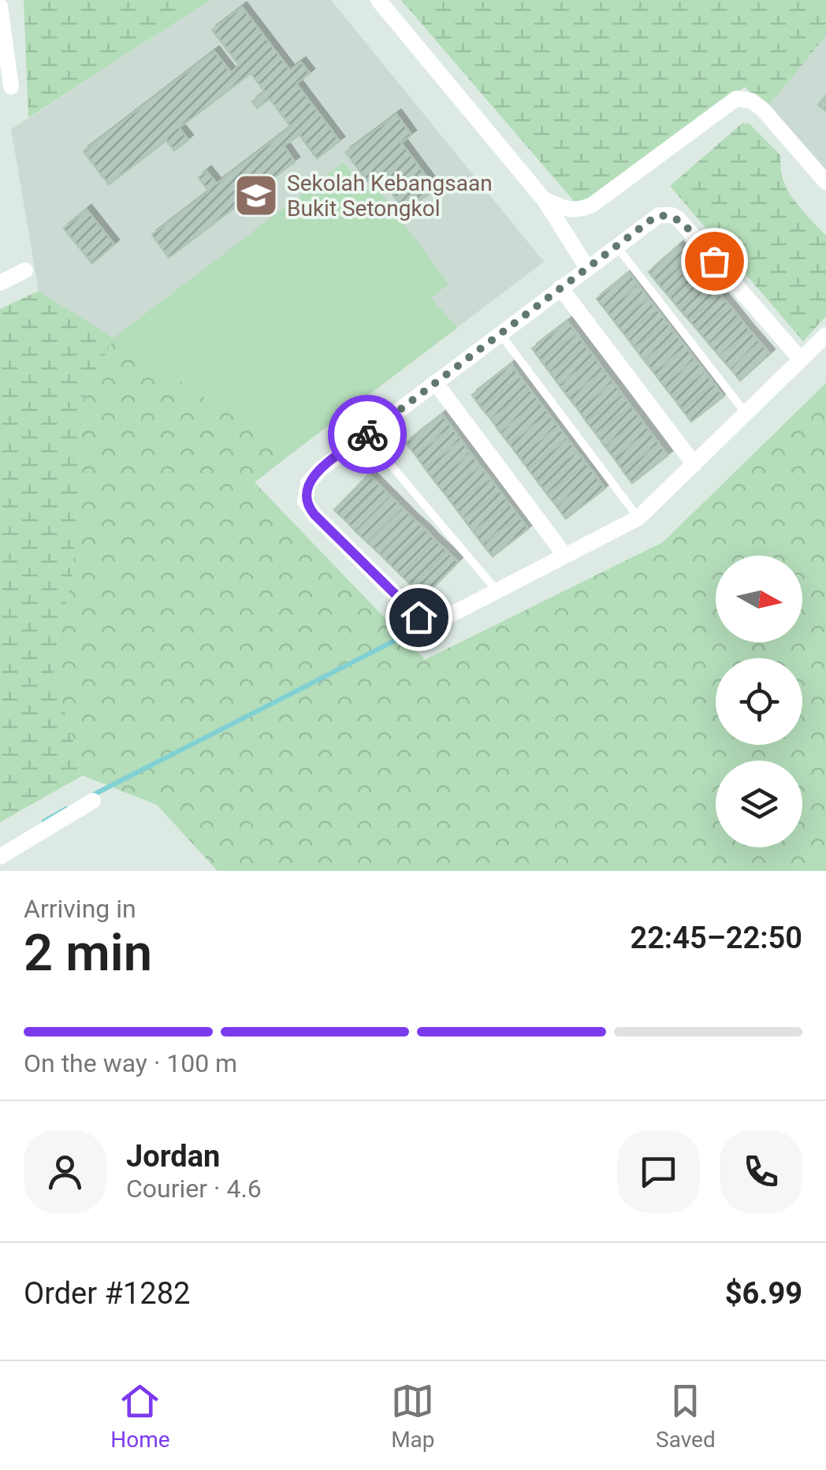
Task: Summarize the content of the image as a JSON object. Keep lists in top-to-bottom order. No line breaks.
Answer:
{"places":{"school or university":["Sekolah Kebangsaan Bukit Setongkol"]},"north":"right","page":{"heading":["2 min","Arriving in","22:45–22:50"],"panel":["Jordan","Courier · 4.6","Order #1282","$6.99"],"bar":"On the way · 100 m","tabs":["Home","Map","Saved"]}}
